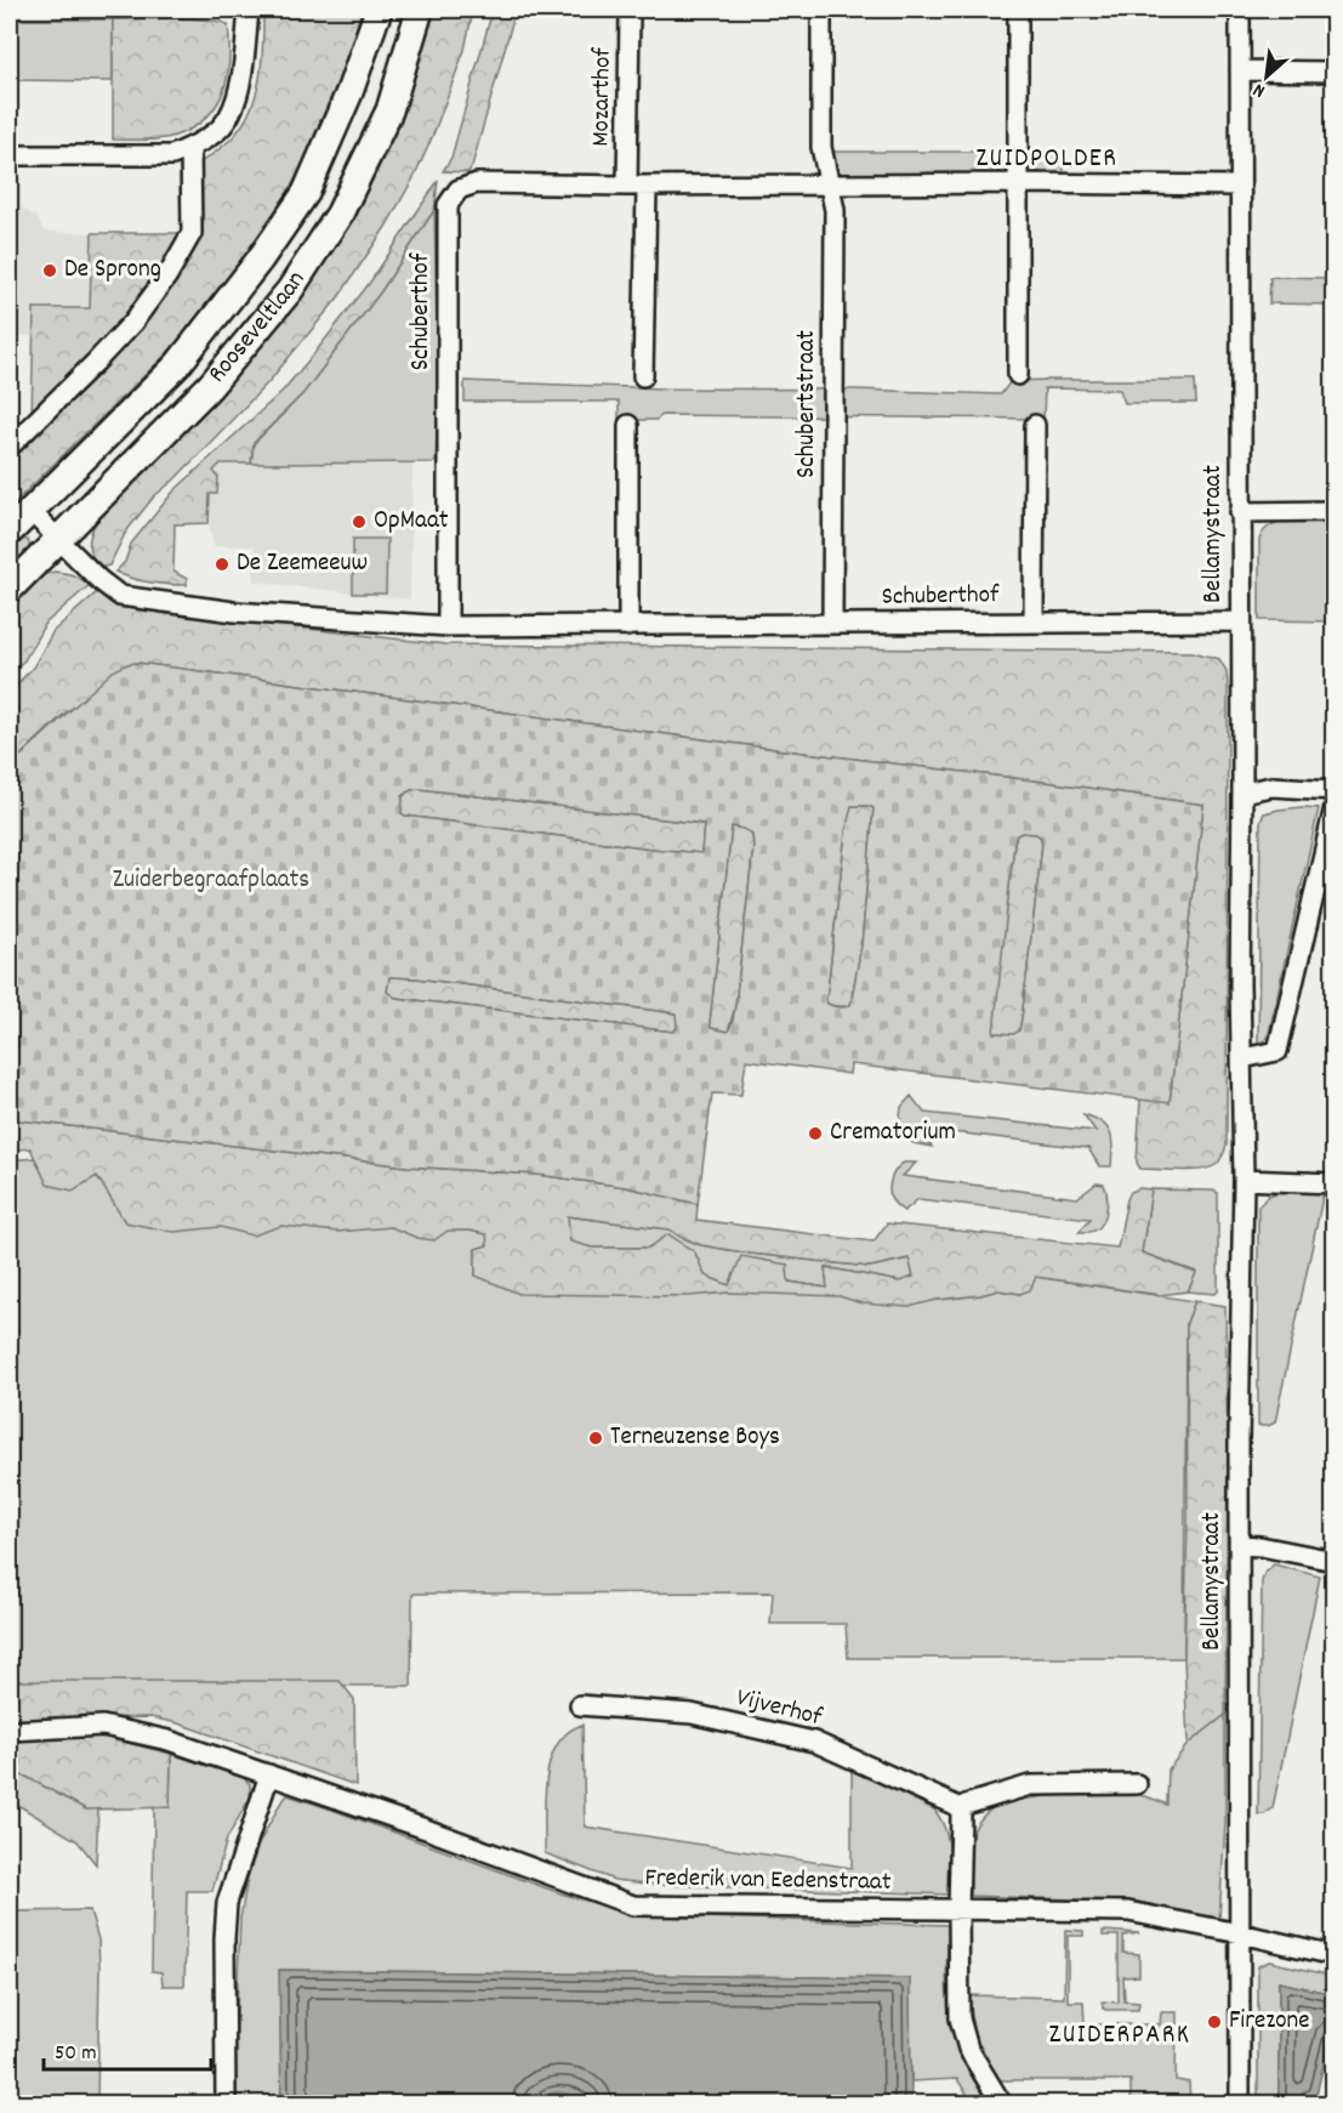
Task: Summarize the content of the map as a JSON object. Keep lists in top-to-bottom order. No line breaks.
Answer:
{"streets":{"main road":["Rooseveltlaan"],"street":["Mozarthof","Schuberthof","Schubertstraat","Bellamystraat","Vijverhof","Frederik van Eedenstraat"]},"crossings":[["Mozarthof","Schuberthof"],["Schuberthof","Rooseveltlaan"],["Schuberthof","Schubertstraat"],["Schuberthof","Bellamystraat"],["Bellamystraat","Frederik van Eedenstraat"]],"districts":["ZUIDPOLDER","ZUIDERPARK"],"parks":["Zuiderbegraafplaats"],"places":["De Sprong","OpMaat","De Zeemeeuw","Crematorium","Terneuzense Boys","Firezone"],"scale_bar":"50 m","north":"bottom left"}
